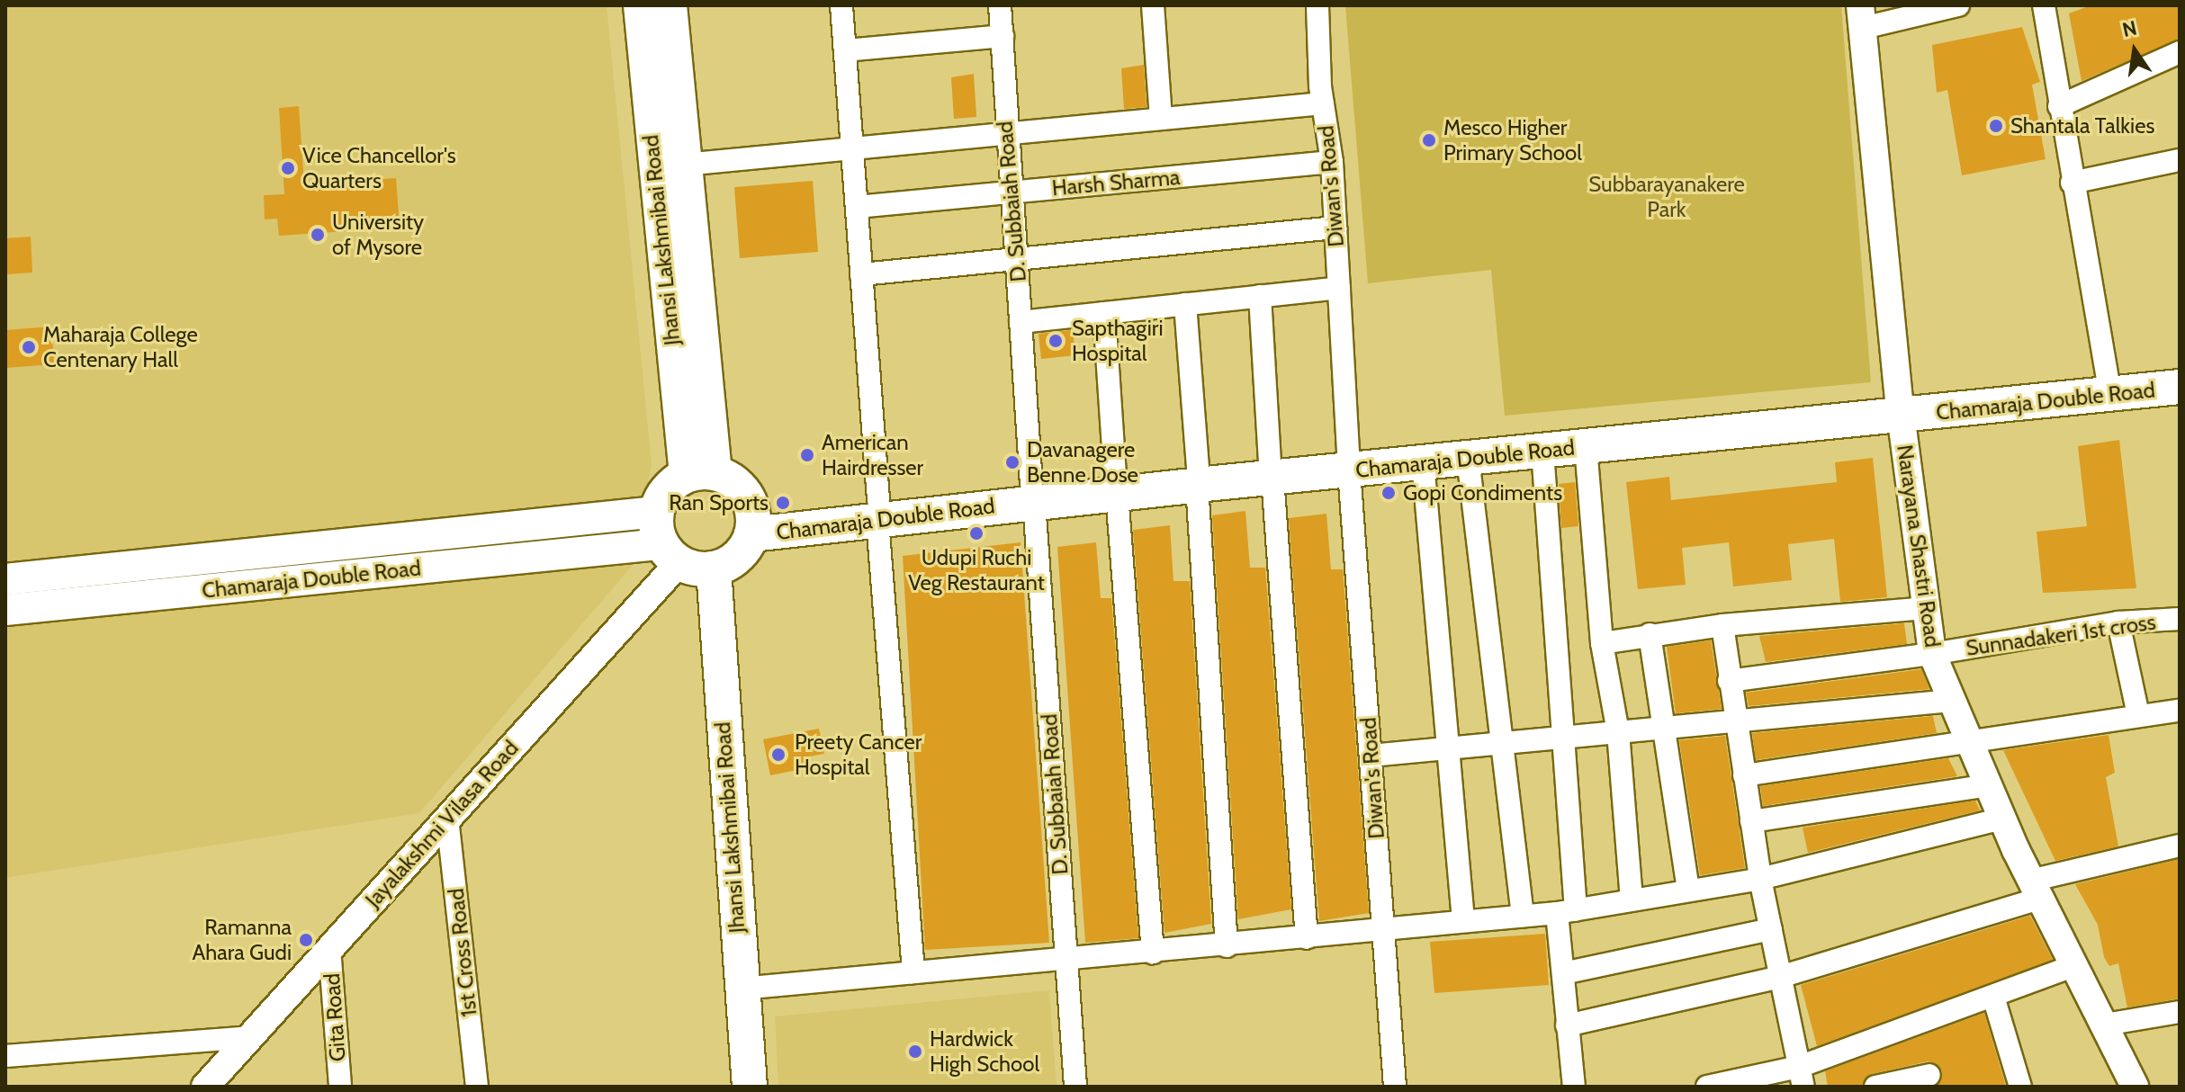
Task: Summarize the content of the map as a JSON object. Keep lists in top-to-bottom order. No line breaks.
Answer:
{"streets":{"main road":["Jhansi Lakshmibai Road","Chamaraja Double Road"],"street":["Harsh Sharma","Diwan's Road","D. Subbaiah Road","Narayana Shastri Road","Sunnadakeri 1st cross","Jayalakshmi Vilasa Road","1st Cross Road","Gita Road"]},"crossings":[["Harsh Sharma","Diwan's Road"],["Harsh Sharma","D. Subbaiah Road"],["Diwan's Road","Chamaraja Double Road"],["D. Subbaiah Road","Chamaraja Double Road"],["Jhansi Lakshmibai Road","Chamaraja Double Road"],["Jhansi Lakshmibai Road","Jayalakshmi Vilasa Road"],["Chamaraja Double Road","Narayana Shastri Road"],["Chamaraja Double Road","Jayalakshmi Vilasa Road"],["Narayana Shastri Road","Sunnadakeri 1st cross"],["Jayalakshmi Vilasa Road","1st Cross Road"],["Jayalakshmi Vilasa Road","Gita Road"]],"parks":["Subbarayanakere Park"],"places":["Shantala Talkies","Mesco Higher Primary School","Vice Chancellor's Quarters","University of Mysore","Sapthagiri Hospital","Maharaja College Centenary Hall","American Hairdresser","Davanagere Benne Dose","Gopi Condiments","Ran Sports","Udupi Ruchi Veg Restaurant","Preety Cancer Hospital","Ramanna Ahara Gudi","Hardwick High School"],"north":"top"}
